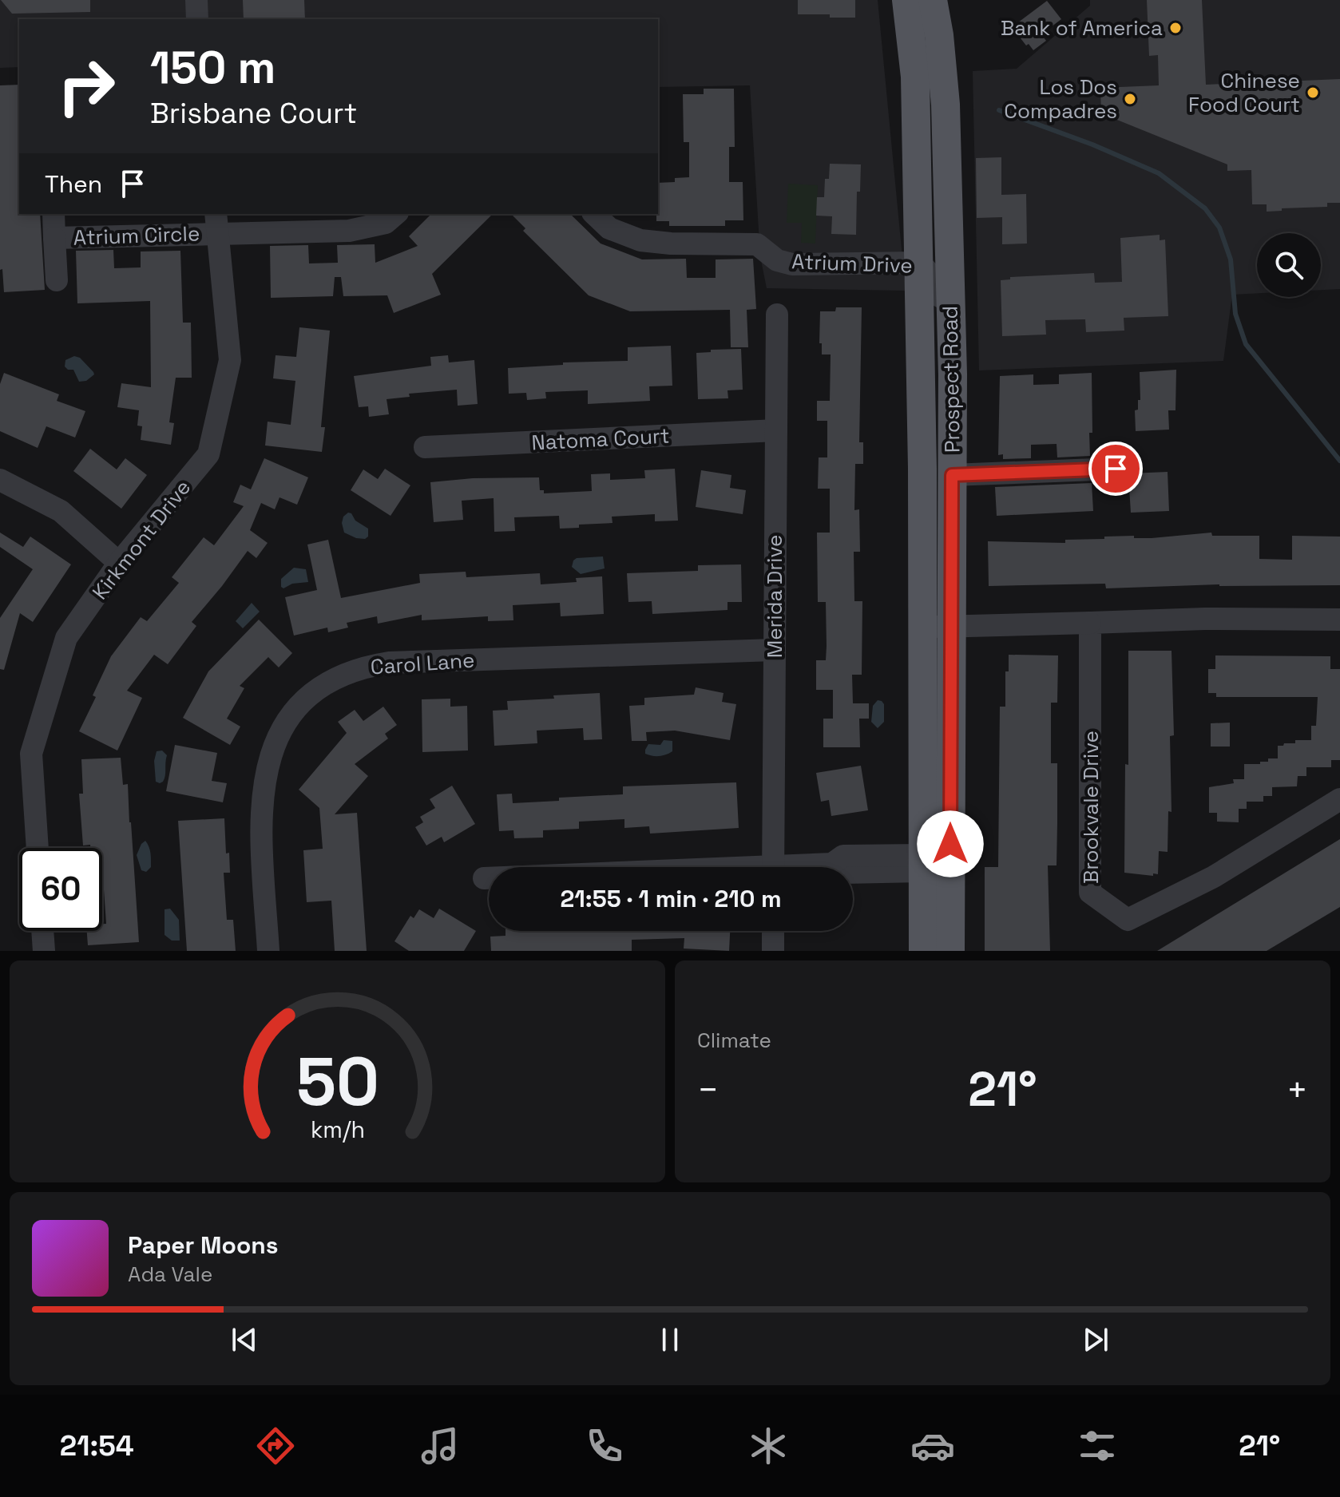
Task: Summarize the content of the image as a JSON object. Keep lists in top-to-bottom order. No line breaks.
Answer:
{"streets":{"main road":["Prospect Road"],"street":["Atrium Circle","Atrium Drive","Natoma Court","Kirkmont Drive","Merida Drive","Carol Lane","Brookvale Drive"]},"crossings":[["Atrium Circle","Kirkmont Drive"],["Atrium Drive","Prospect Road"],["Natoma Court","Merida Drive"],["Merida Drive","Carol Lane"]],"places":["Bank of America","Chinese Food Court","Los Dos Compadres"],"page":{"turn":["150 m","Brisbane Court"],"then":"Then","limit":"60","trip":"21:55 · 1 min · 210 m","tile":"Climate","heat":["−","21°","+"],"song":["Paper Moons","Ada Vale"],"tabs":["21:54","21°"],"gauge":["50","km/h"]}}
